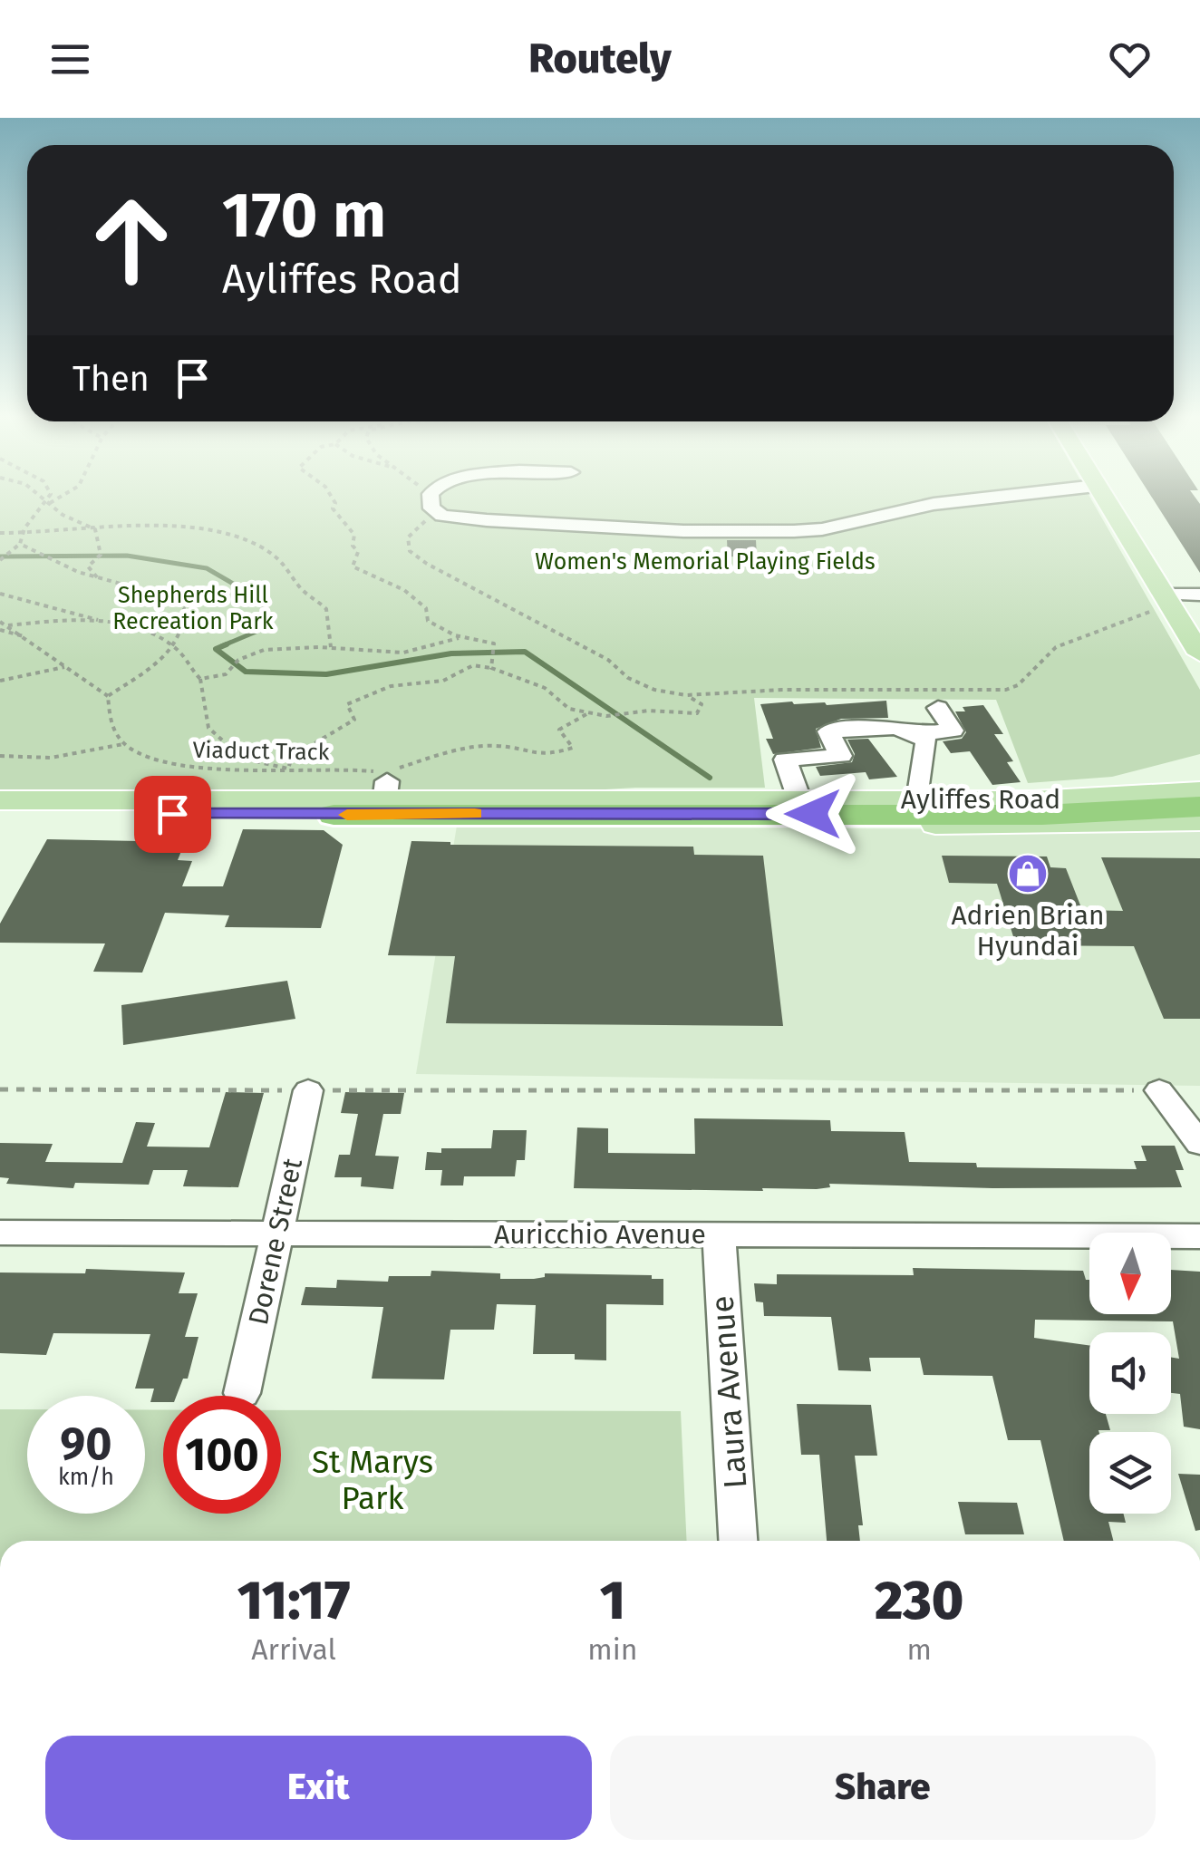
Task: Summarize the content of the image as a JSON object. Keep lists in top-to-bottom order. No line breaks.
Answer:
{"streets":{"main road":["Ayliffes Road"],"street":["Auricchio Avenue","Dorene Street","Laura Avenue"],"path":["Viaduct Track"]},"crossings":[["Viaduct Track","Ayliffes Road"],["Auricchio Avenue","Dorene Street"],["Auricchio Avenue","Laura Avenue"]],"parks":["Women's Memorial Playing Fields","Shepherds Hill Recreation Park","St Marys Park"],"places":{"shop":["Adrien Brian Hyundai"]},"north":"bottom","page":{"header":"Routely","turn":["170 m","Ayliffes Road"],"then":"Then","speed":"90 km/h","limit":"100","eta":["11:17","Arrival","1","min","230","m"],"buttons":["Exit","Share"]}}
